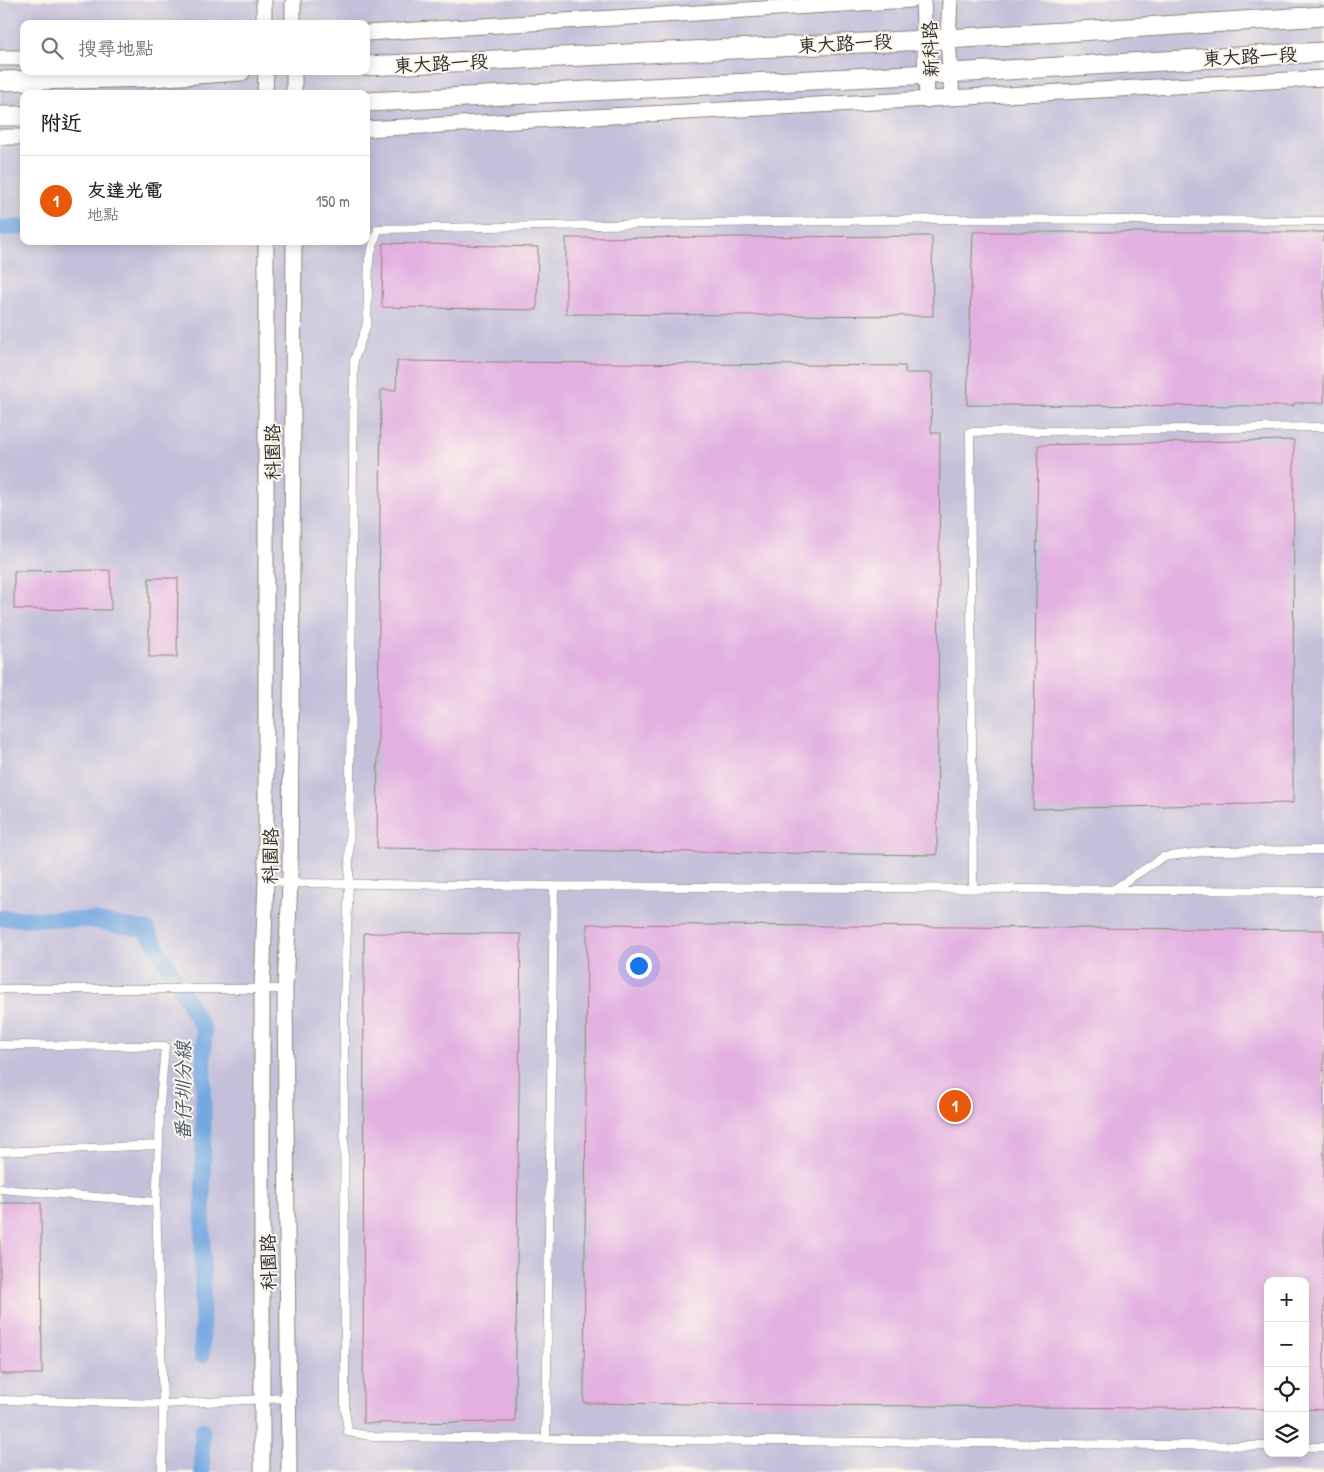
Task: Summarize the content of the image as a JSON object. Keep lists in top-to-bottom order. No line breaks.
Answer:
{"streets":{"street":["東大路一段","新科路","科園路"]},"crossings":[["東大路一段","新科路"]],"water":["番仔圳分線"],"page":{"search":"搜尋地點","heading":"附近","list":[{"mark":"1","name":"友達光電","note":"地點","value":"150 m"}],"pins":"1","map_buttons":["+","−"]}}
